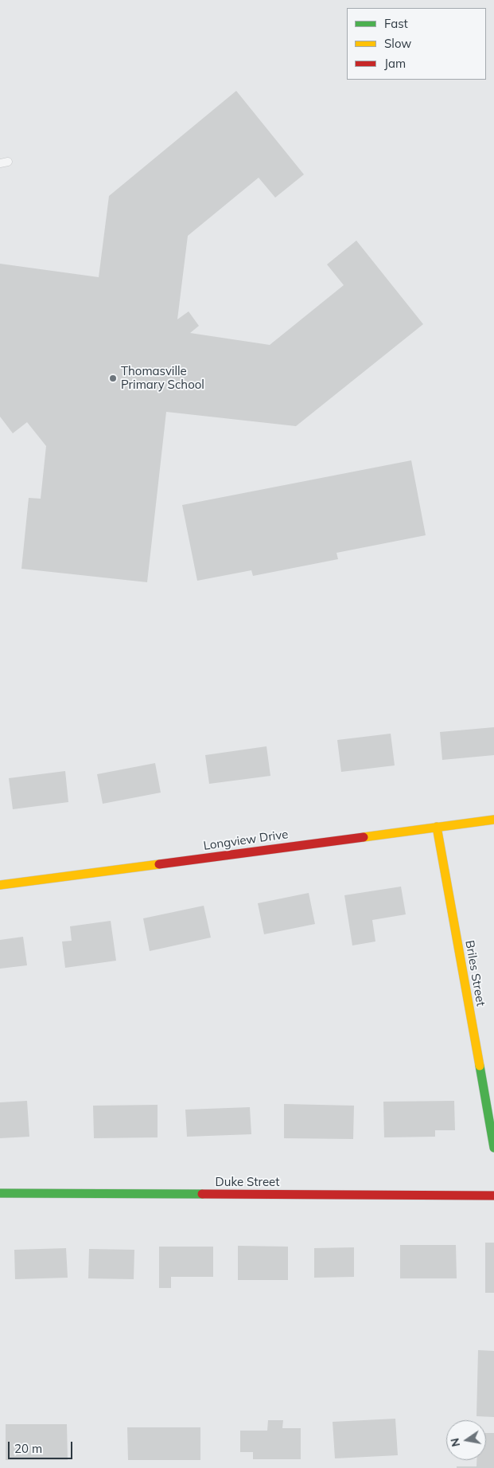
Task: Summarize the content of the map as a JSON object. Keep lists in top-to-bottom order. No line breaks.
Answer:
{"streets":{"street":["Longview Drive","Briles Street","Duke Street"]},"crossings":[["Longview Drive","Briles Street"]],"places":["Thomasville Primary School"],"legend":["Fast","Slow","Jam"],"scale_bar":"20 m","north":"left"}
